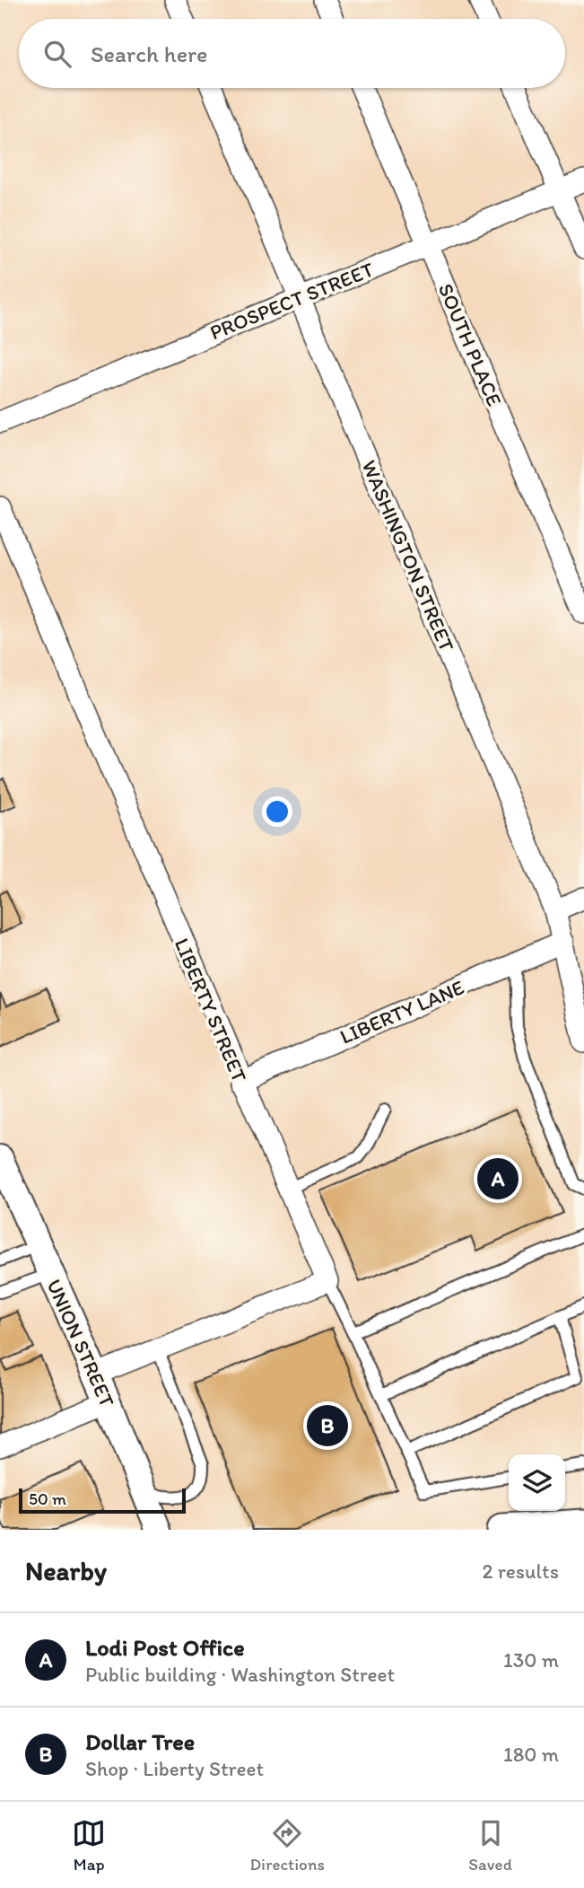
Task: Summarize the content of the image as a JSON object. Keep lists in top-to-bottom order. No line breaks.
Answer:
{"streets":{"street":["PROSPECT STREET","SOUTH PLACE","WASHINGTON STREET","LIBERTY STREET","LIBERTY LANE","UNION STREET"]},"crossings":[["PROSPECT STREET","SOUTH PLACE"],["PROSPECT STREET","WASHINGTON STREET"],["WASHINGTON STREET","LIBERTY LANE"],["LIBERTY STREET","LIBERTY LANE"]],"scale_bar":"50 m","page":{"search":"Search here","pins":["A","B"],"scale":"50 m","heading":["Nearby","2 results"],"list":[{"mark":"A","name":"Lodi Post Office","note":"Public building · Washington Street","value":"130 m"},{"mark":"B","name":"Dollar Tree","note":"Shop · Liberty Street","value":"180 m"}],"nav":["Map","Directions","Saved"]}}
